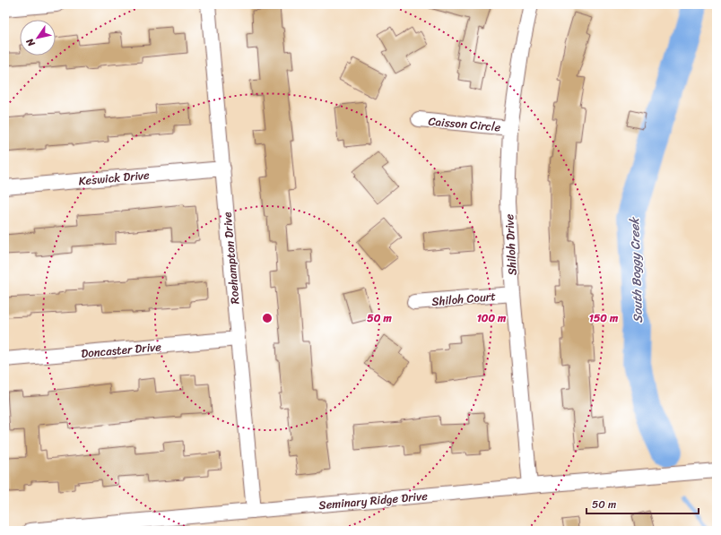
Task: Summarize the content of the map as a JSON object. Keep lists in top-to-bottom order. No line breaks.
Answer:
{"streets":{"street":["Caisson Circle","Keswick Drive","Shiloh Drive","Roehampton Drive","Shiloh Court","Doncaster Drive","Seminary Ridge Drive"]},"crossings":[["Caisson Circle","Shiloh Drive"],["Keswick Drive","Roehampton Drive"],["Shiloh Drive","Shiloh Court"],["Shiloh Drive","Seminary Ridge Drive"],["Roehampton Drive","Doncaster Drive"],["Roehampton Drive","Seminary Ridge Drive"]],"water":["South Boggy Creek"],"scale_bar":"50 m","north":"bottom left","rings":["50 m","100 m","150 m"]}
